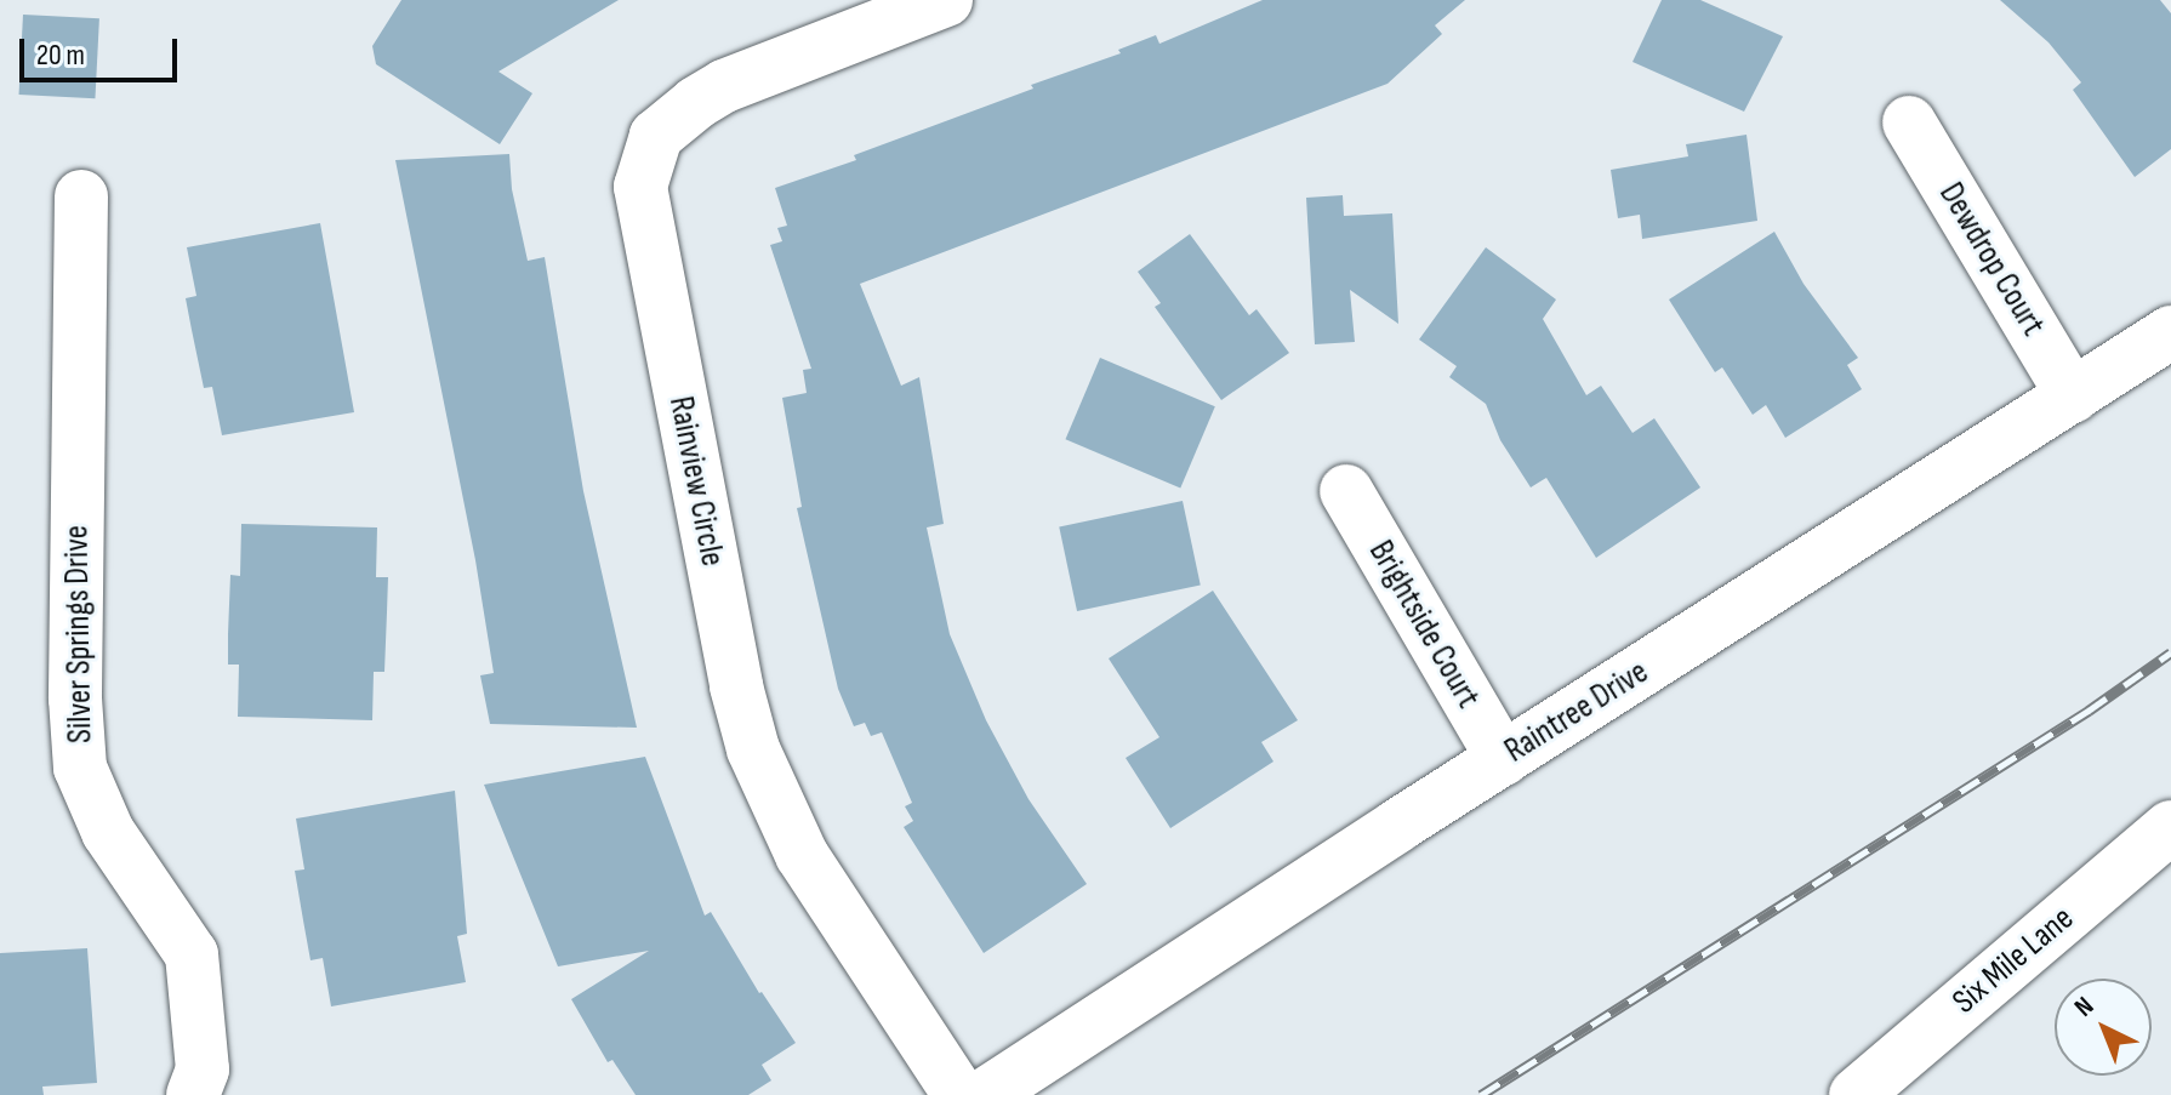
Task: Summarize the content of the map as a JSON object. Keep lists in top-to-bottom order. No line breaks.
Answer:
{"streets":{"street":["Dewdrop Court","Rainview Circle","Brightside Court","Silver Springs Drive","Raintree Drive","Six Mile Lane"]},"crossings":[["Dewdrop Court","Raintree Drive"],["Brightside Court","Raintree Drive"]],"scale_bar":"20 m","north":"top left"}
